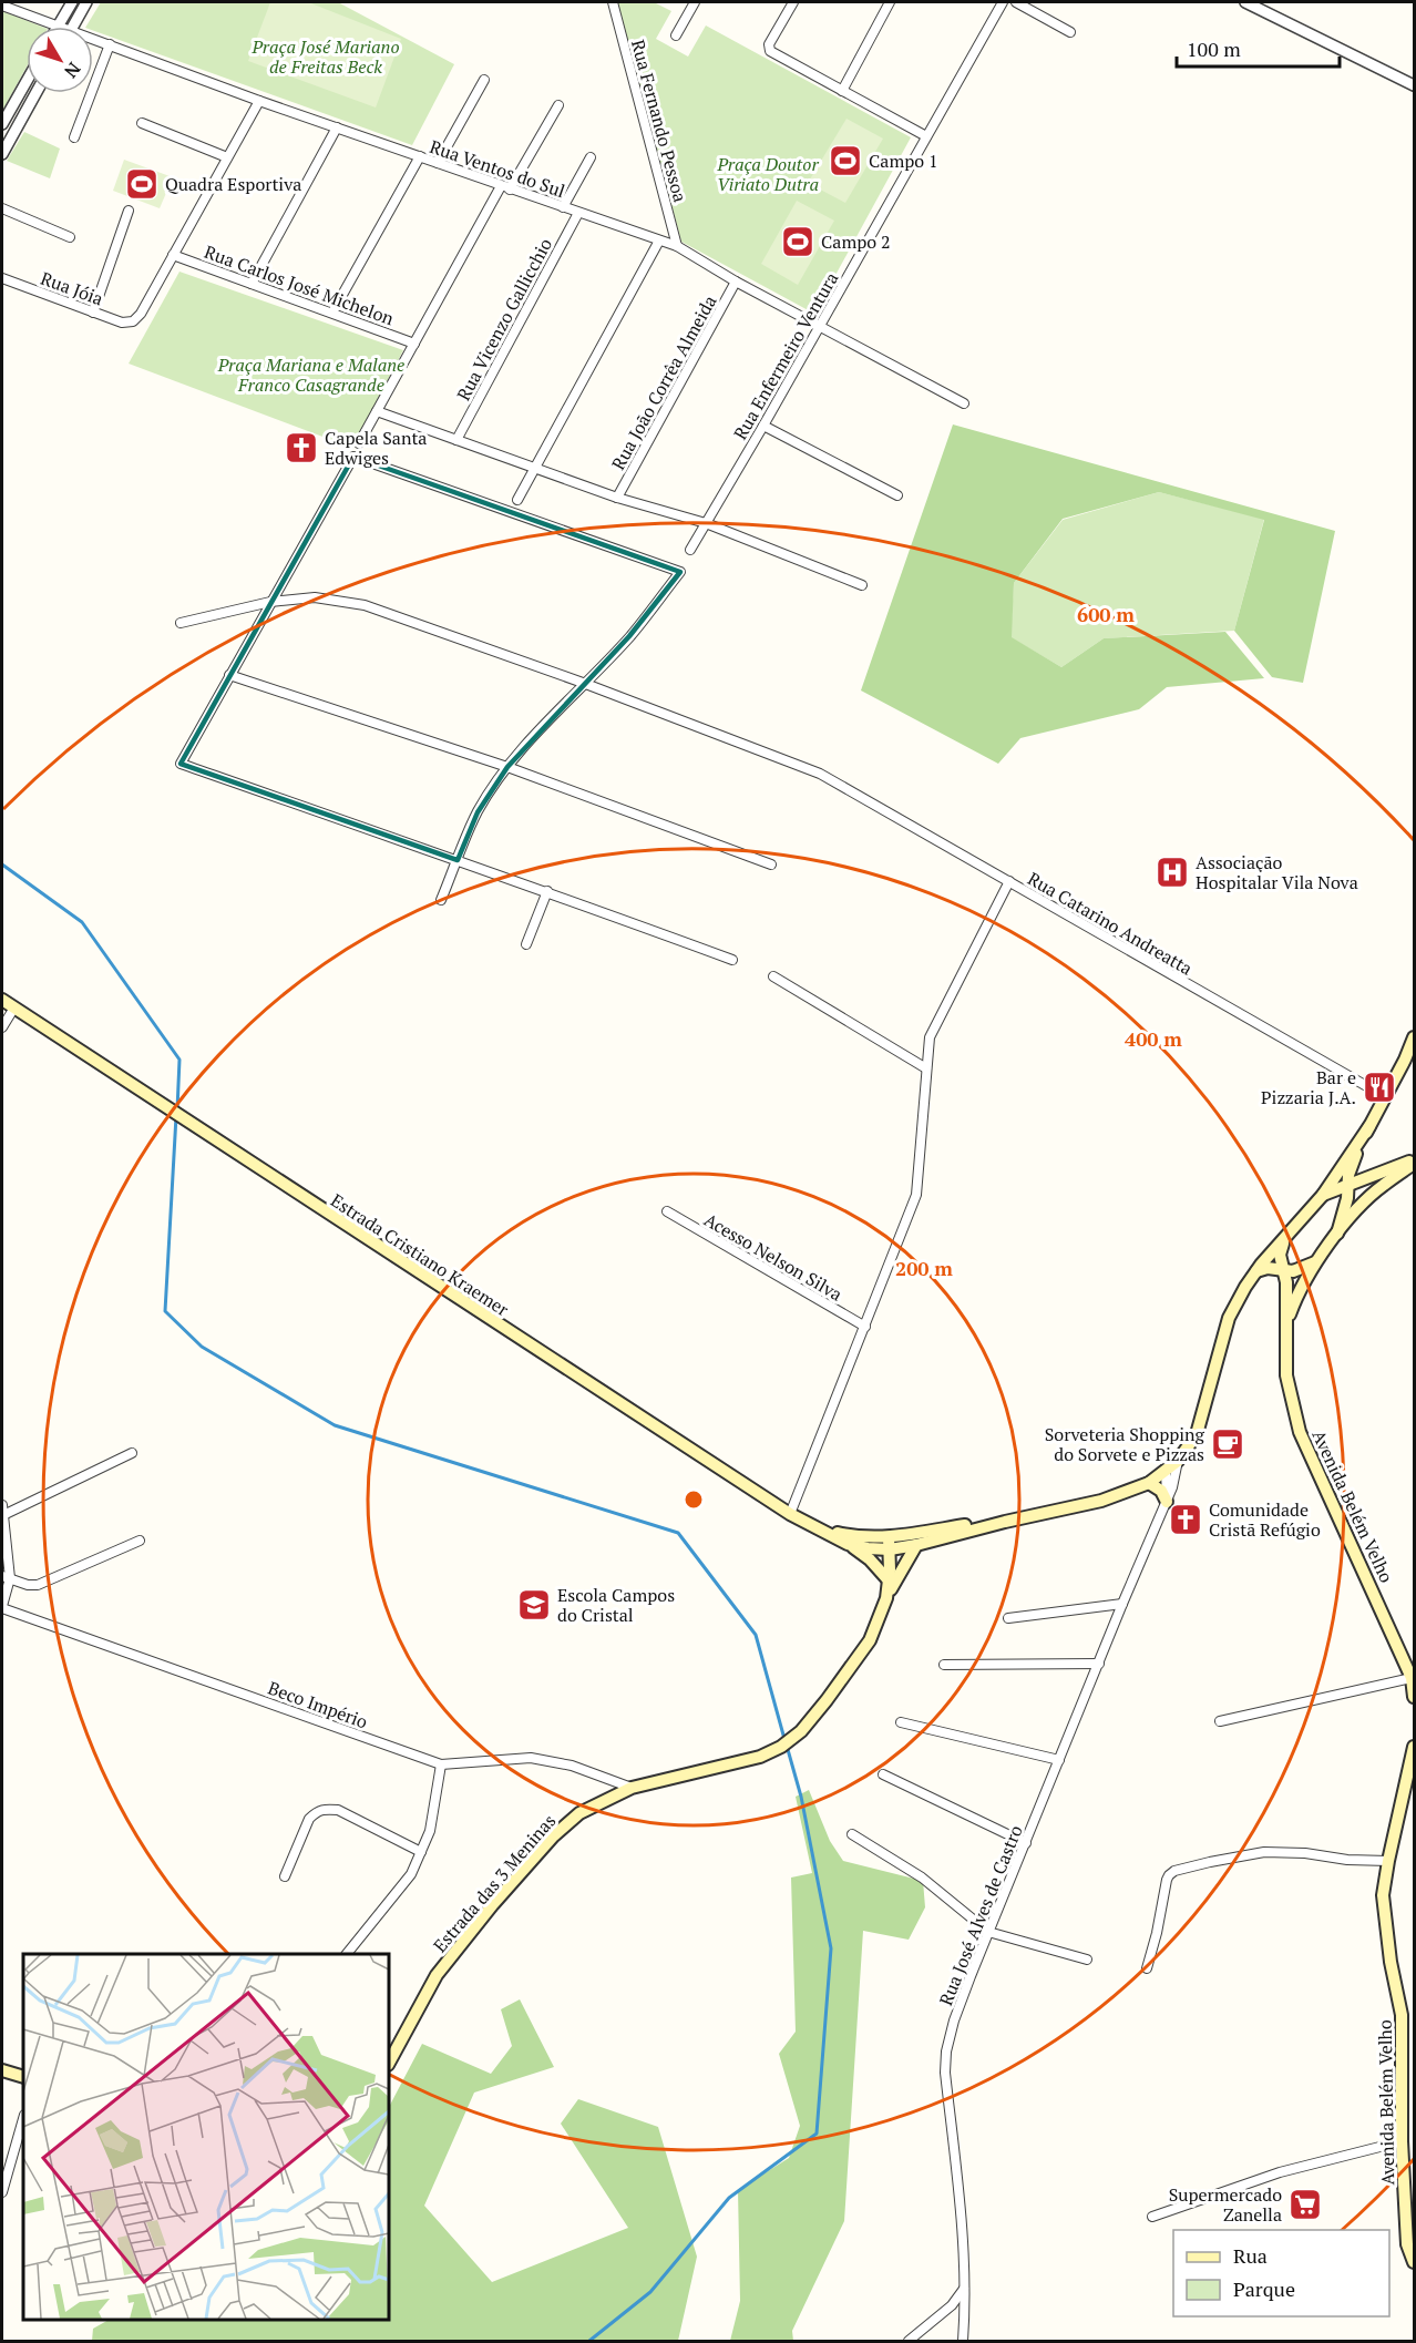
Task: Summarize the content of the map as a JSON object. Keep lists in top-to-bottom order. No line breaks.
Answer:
{"streets":{"main road":["Estrada Cristiano Kraemer","Avenida Belém Velho","Estrada das 3 Meninas"],"street":["Rua Fernando Pessoa","Rua Ventos do Sul","Rua Carlos José Michelon","Rua Jóia","Rua Vicenzo Gallicchio","Rua Enfermeiro Ventura","Rua João Corrêa Almeida","Rua Catarino Andreatta","Acesso Nelson Silva","Beco Império","Rua José Alves de Castro"]},"crossings":[["Rua Fernando Pessoa","Rua Ventos do Sul"],["Rua Ventos do Sul","Rua Vicenzo Gallicchio"],["Rua Ventos do Sul","Rua Enfermeiro Ventura"],["Rua Ventos do Sul","Rua João Corrêa Almeida"],["Rua Carlos José Michelon","Rua Jóia"],["Estrada Cristiano Kraemer","Avenida Belém Velho"],["Estrada Cristiano Kraemer","Estrada das 3 Meninas"],["Estrada Cristiano Kraemer","Rua José Alves de Castro"],["Beco Império","Estrada das 3 Meninas"]],"parks":["Praça José Mariano de Freitas Beck","Praça Doutor Viriato Dutra","Praça Mariana e Malane Franco Casagrande"],"places":{"sports":["Campo 1","Quadra Esportiva","Campo 2"],"church":["Capela Santa Edwiges","Comunidade Cristã Refúgio"],"hospital":["Associação Hospitalar Vila Nova"],"restaurant":["Bar e Pizzaria J.A."],"cafe":["Sorveteria Shopping do Sorvete e Pizzas"],"school or university":["Escola Campos do Cristal"],"supermarket":["Supermercado Zanella"]},"legend":["Rua","Parque"],"scale_bar":"100 m","north":"bottom right","rings":["600 m","400 m","200 m"]}
